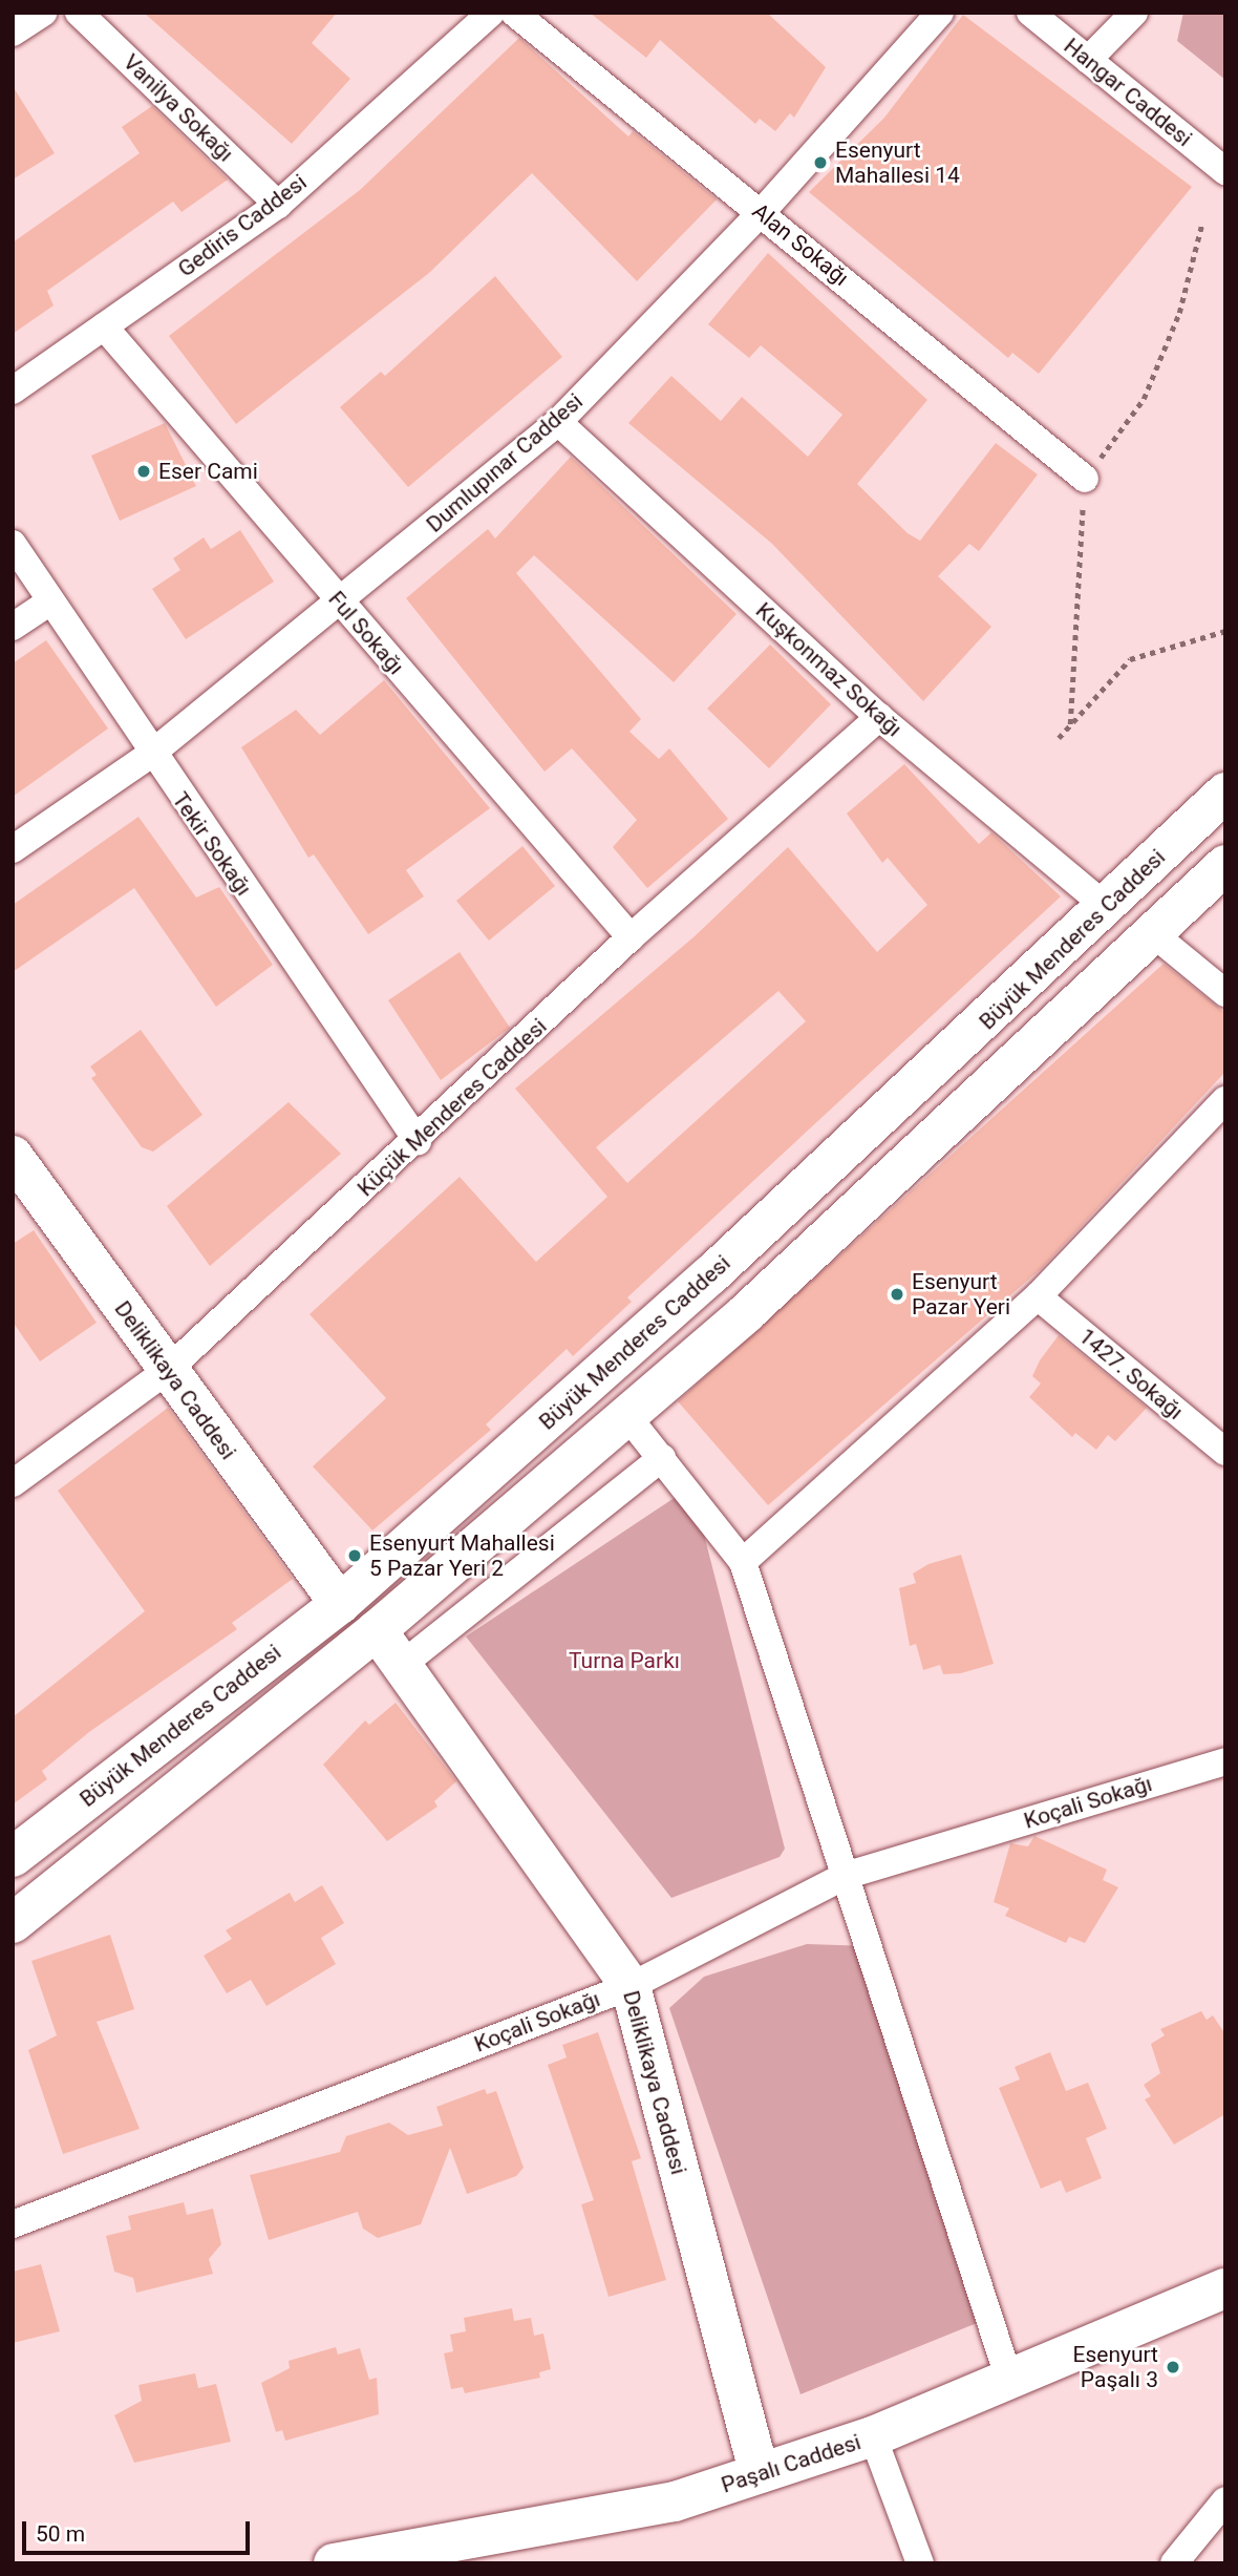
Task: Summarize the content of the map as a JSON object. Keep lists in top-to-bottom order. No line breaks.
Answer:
{"streets":{"street":["Hangar Caddesi","Vanilya Sokağı","Gediris Caddesi","Alan Sokağı","Dumlupınar Caddesi","Ful Sokağı","Kuşkonmaz Sokağı","Tekir Sokağı","Büyük Menderes Caddesi","Küçük Menderes Caddesi","1427. Sokağı","Deliklikaya Caddesi","Koçali Sokağı","Paşalı Caddesi"]},"crossings":[["Vanilya Sokağı","Gediris Caddesi"],["Gediris Caddesi","Ful Sokağı"],["Alan Sokağı","Dumlupınar Caddesi"],["Dumlupınar Caddesi","Ful Sokağı"],["Dumlupınar Caddesi","Kuşkonmaz Sokağı"],["Dumlupınar Caddesi","Tekir Sokağı"],["Ful Sokağı","Küçük Menderes Caddesi"],["Kuşkonmaz Sokağı","Büyük Menderes Caddesi"],["Kuşkonmaz Sokağı","Küçük Menderes Caddesi"],["Tekir Sokağı","Küçük Menderes Caddesi"],["Büyük Menderes Caddesi","Deliklikaya Caddesi"],["Küçük Menderes Caddesi","Deliklikaya Caddesi"],["Deliklikaya Caddesi","Koçali Sokağı"],["Deliklikaya Caddesi","Paşalı Caddesi"]],"parks":["Turna Parkı"],"places":["Esenyurt Mahallesi 14","Eser Cami","Esenyurt Pazar Yeri","Esenyurt Mahallesi 5 Pazar Yeri 2","Esenyurt Paşalı 3"],"scale_bar":"50 m"}
